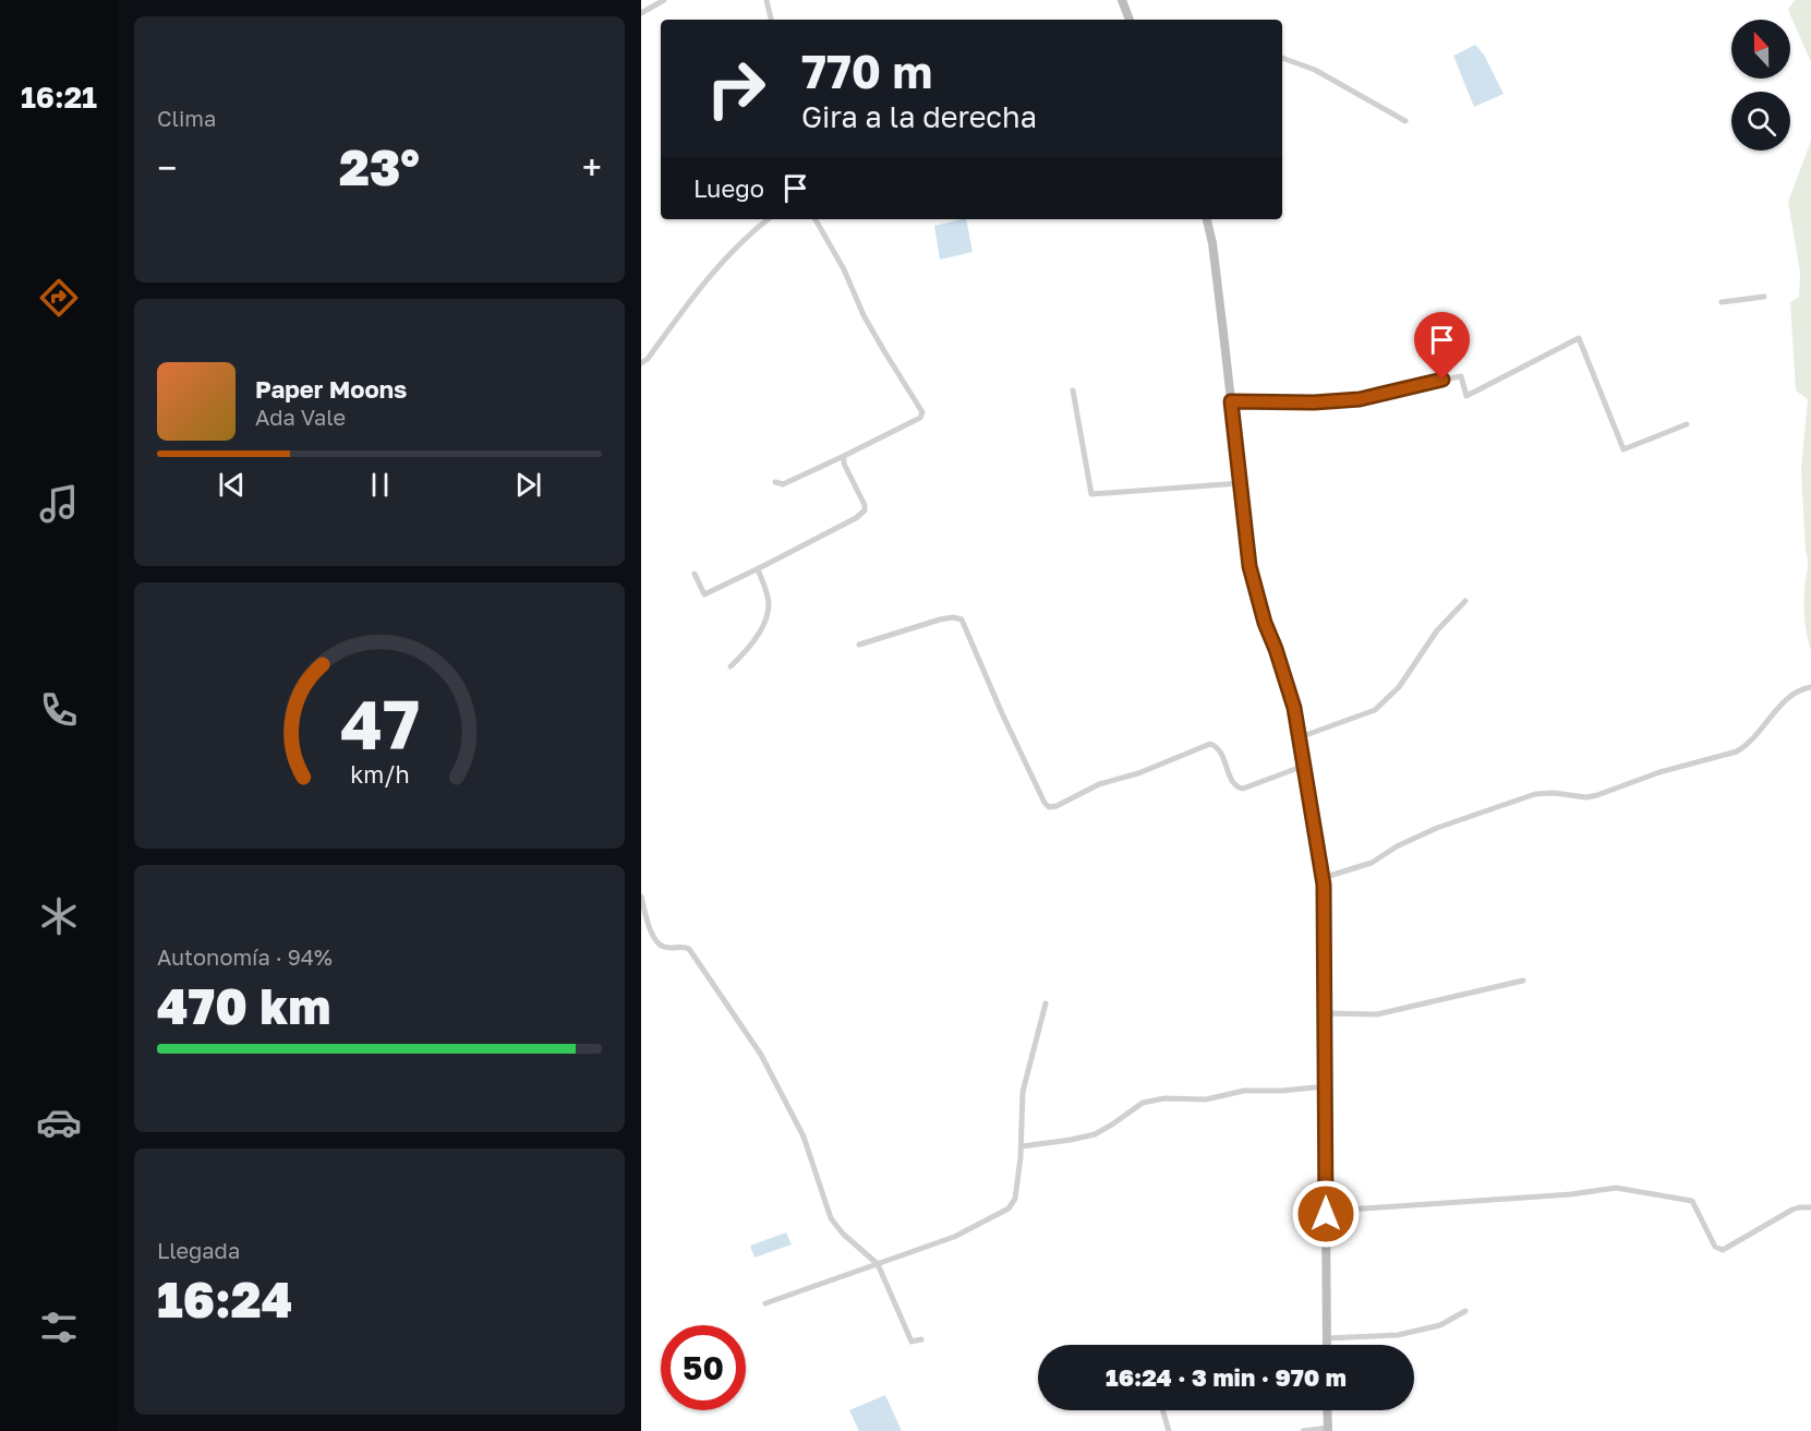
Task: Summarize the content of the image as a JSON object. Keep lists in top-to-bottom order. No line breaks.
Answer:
{"north":"top","page":{"tabs":"16:21","tile":["Clima",["Autonomía · 94%","470 km"],["Llegada","16:24"]],"turn":["770 m","Gira a la derecha"],"heat":["−","23°","+"],"then":"Luego","song":["Paper Moons","Ada Vale"],"limit":"50","trip":"16:24 · 3 min · 970 m","gauge":["47","km/h"]}}
